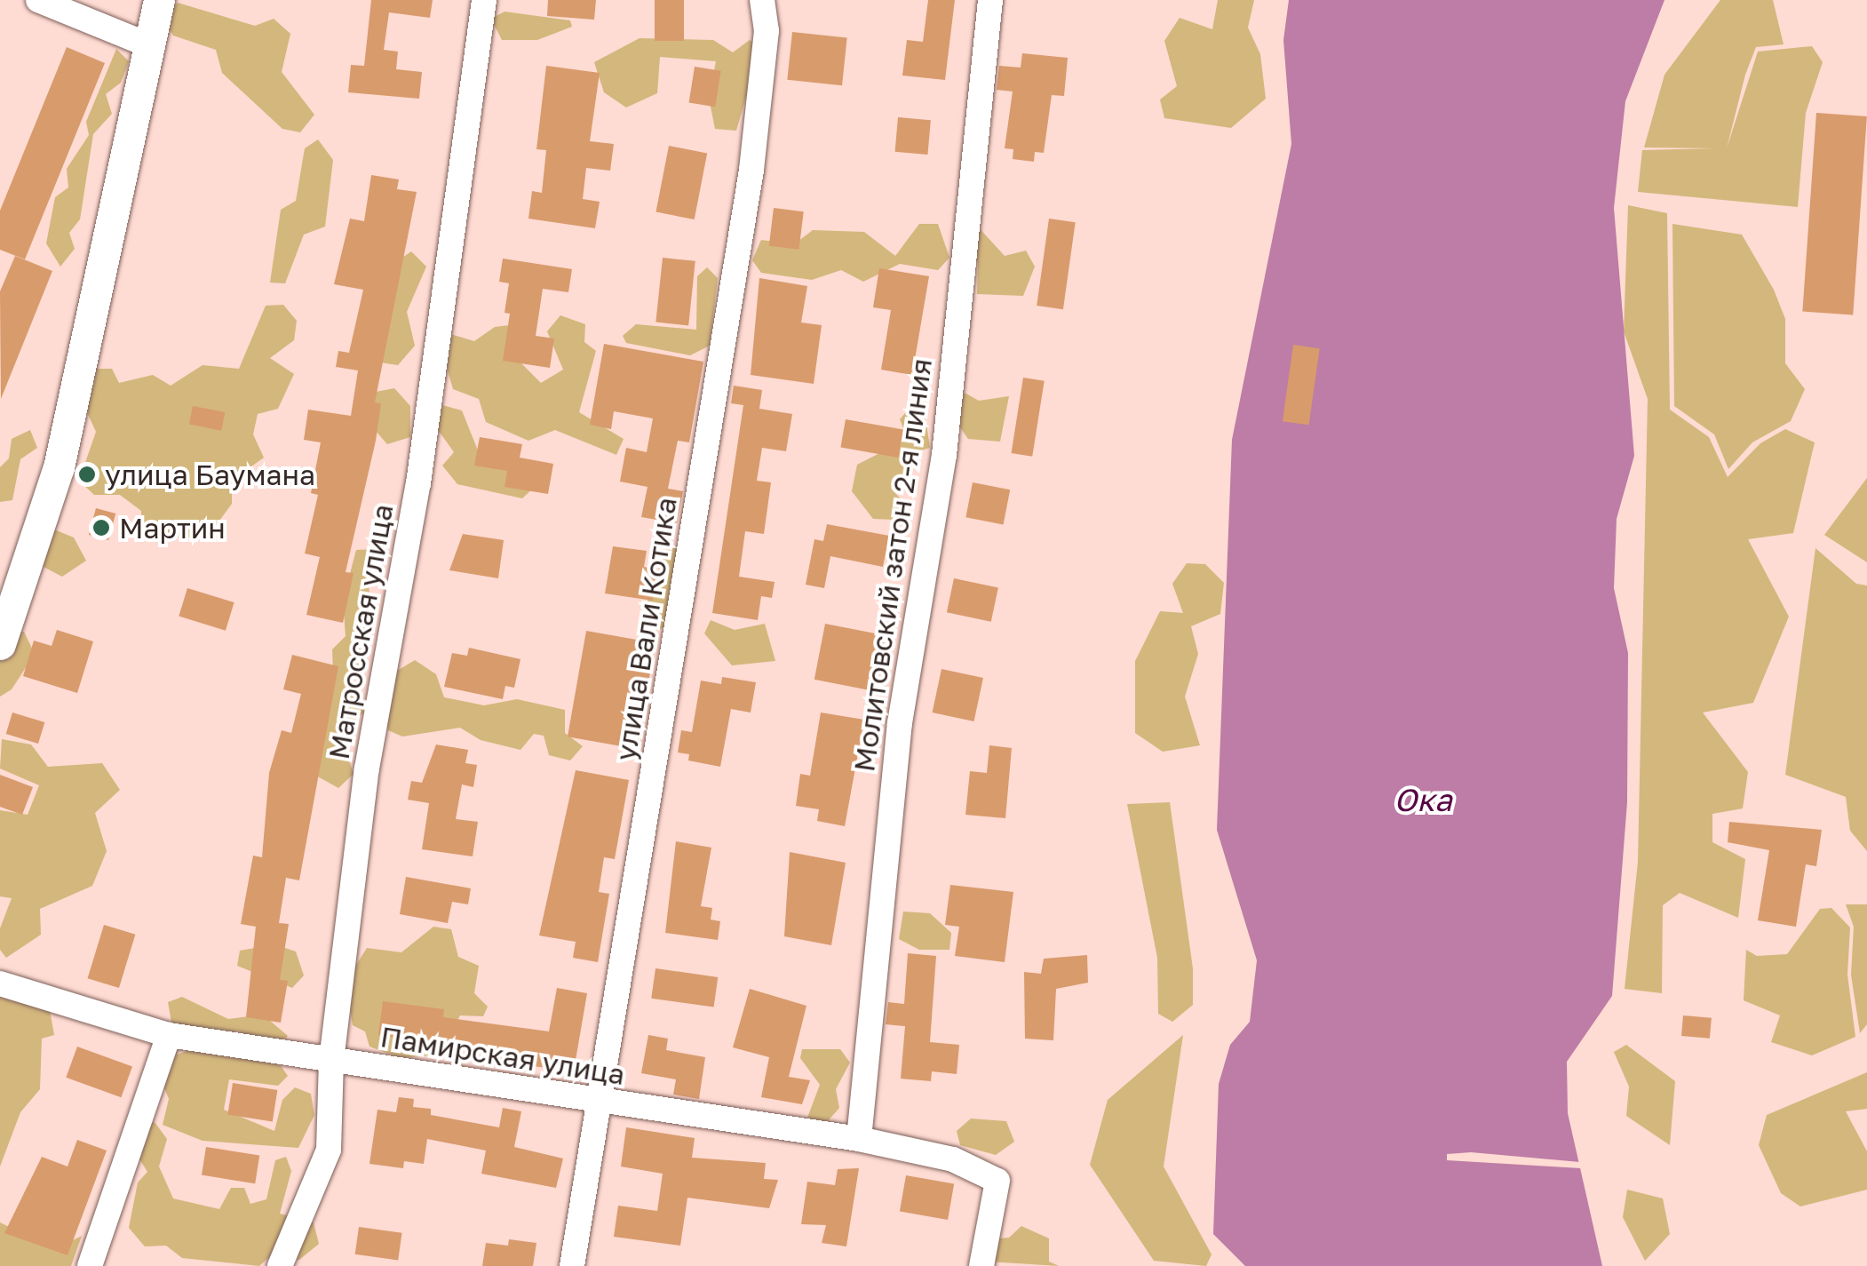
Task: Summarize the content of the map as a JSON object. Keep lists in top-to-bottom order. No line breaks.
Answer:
{"streets":{"street":["Молитовский затон 2-я линия","улица Вали Котика","Матросская улица","Памирская улица"]},"crossings":[["Молитовский затон 2-я линия","Памирская улица"],["улица Вали Котика","Памирская улица"],["Матросская улица","Памирская улица"]],"water":["Ока"],"places":["улица Баумана","Мартин"]}
